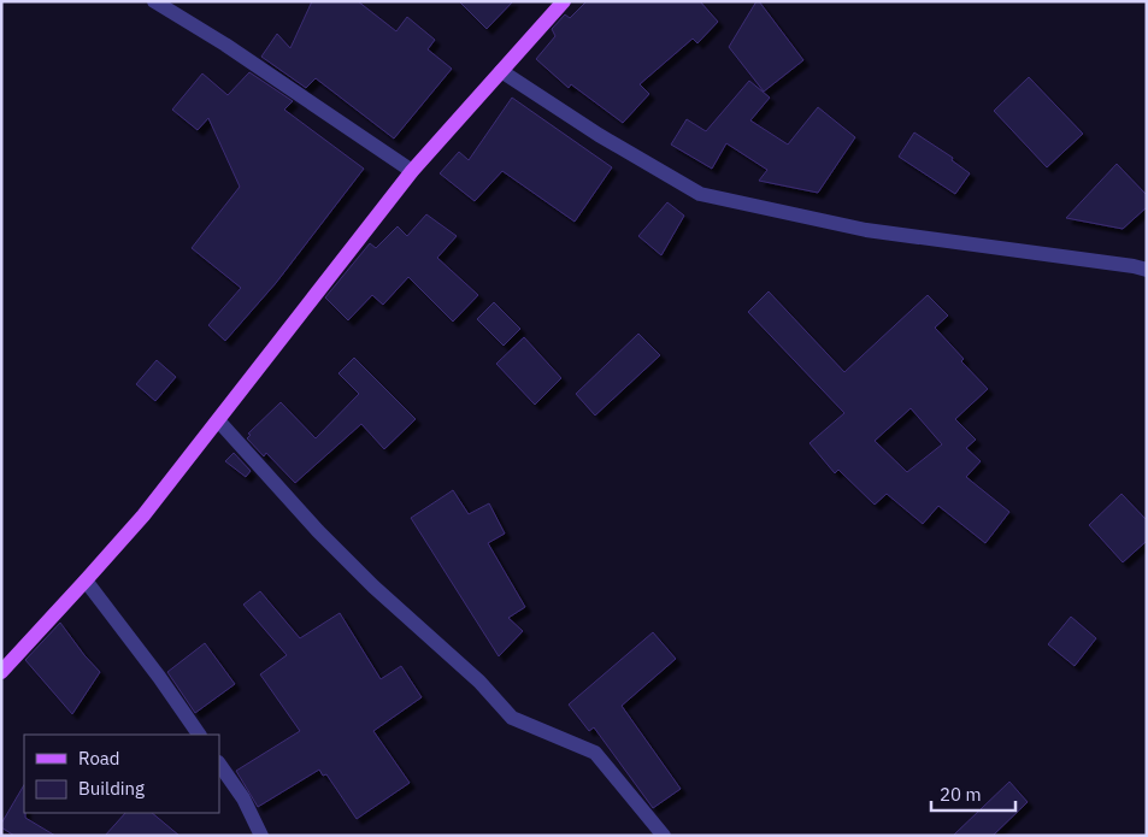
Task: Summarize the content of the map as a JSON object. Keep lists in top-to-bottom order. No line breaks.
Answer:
{"legend":["Road","Building"],"scale_bar":"20 m"}
